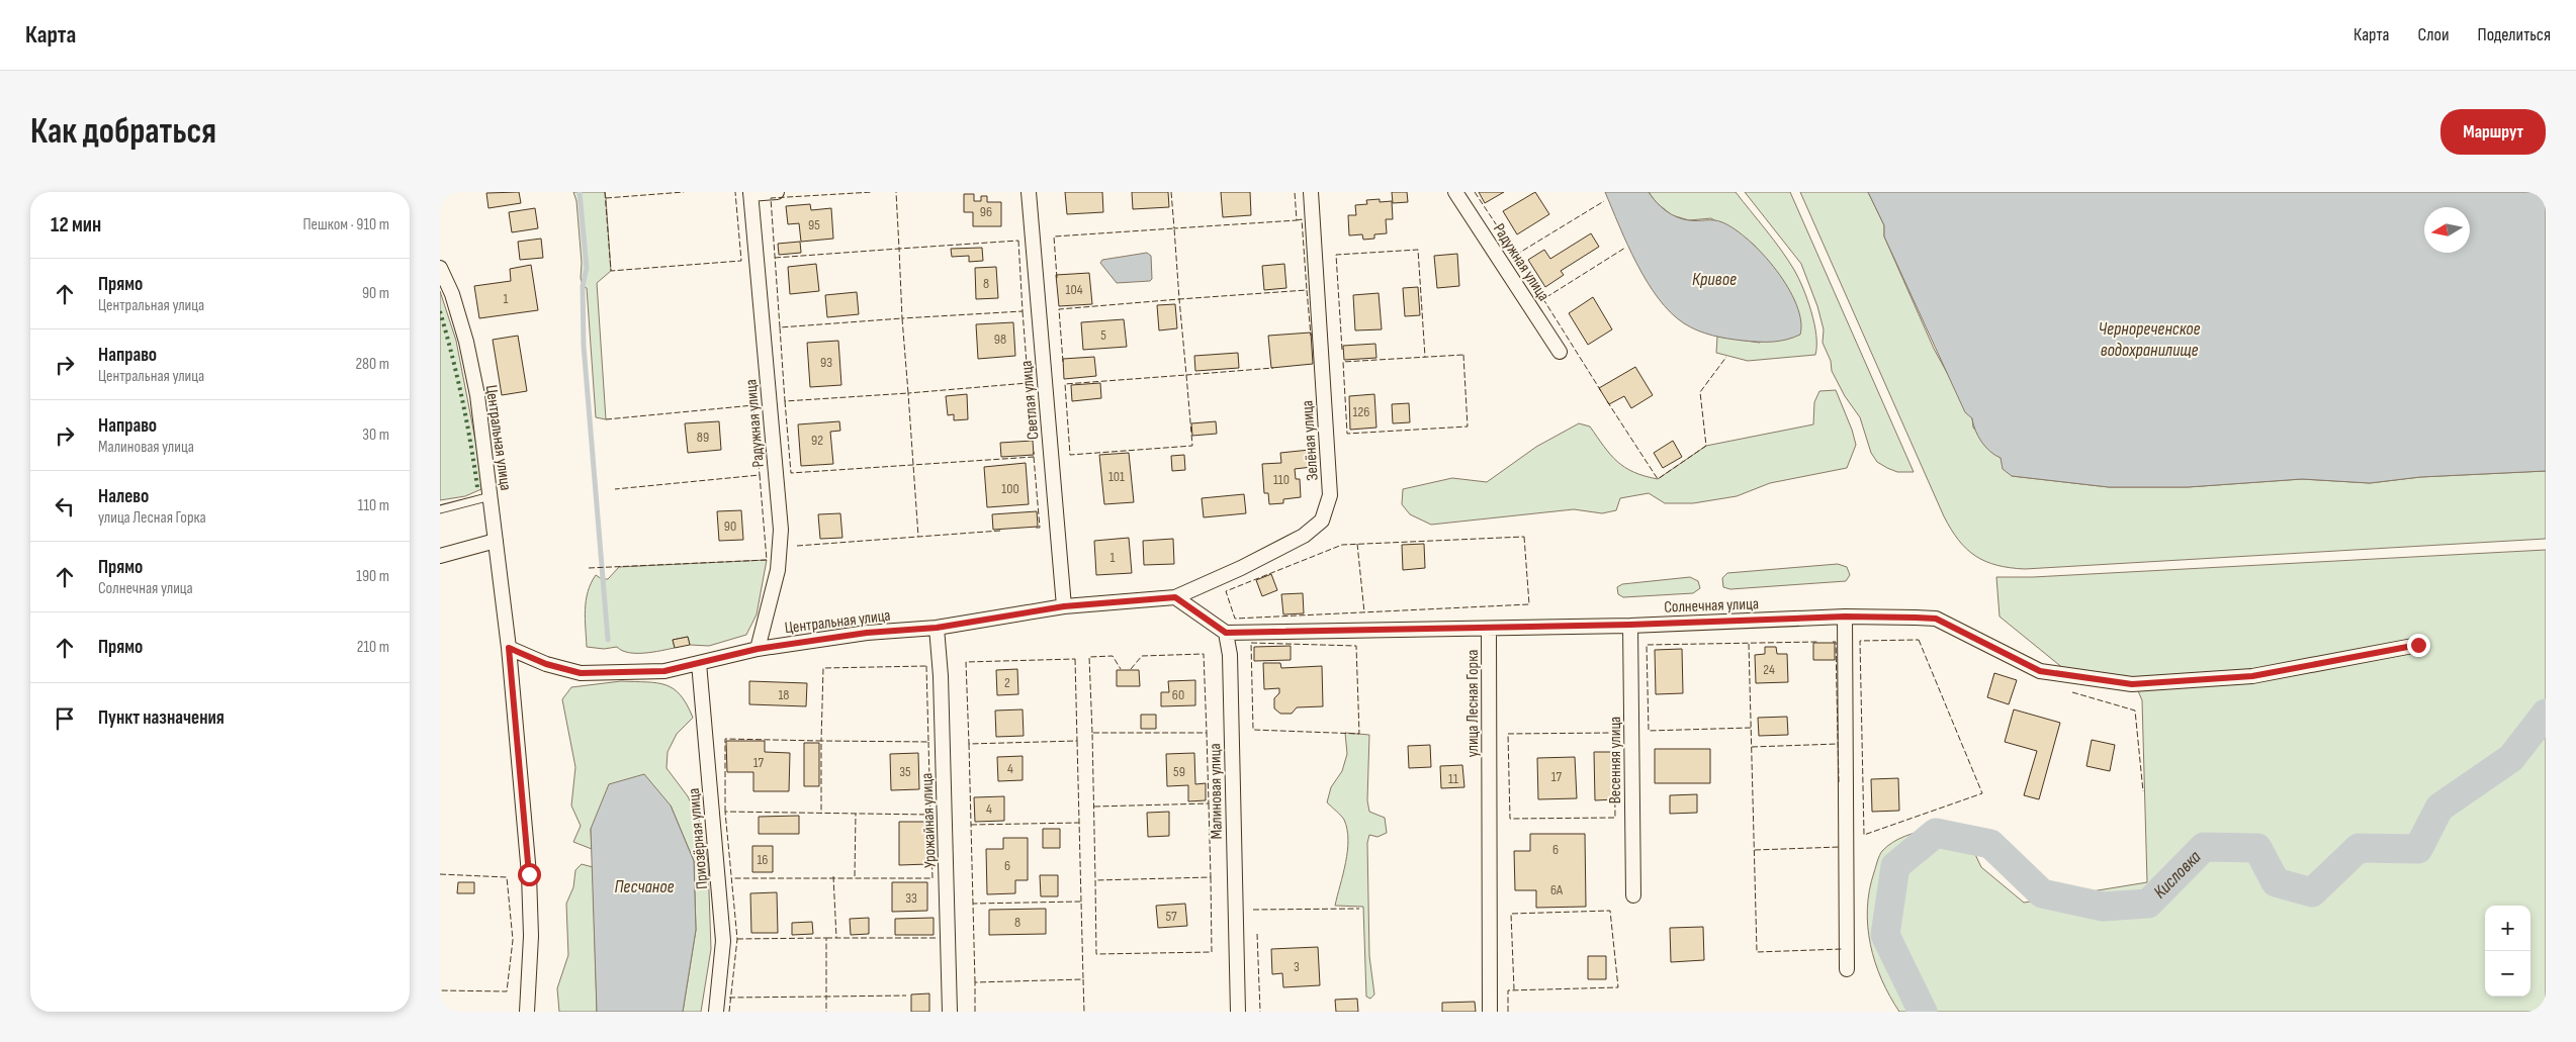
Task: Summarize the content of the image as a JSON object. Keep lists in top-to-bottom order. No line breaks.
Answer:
{"streets":{"street":["Радужная улица","Светлая улица","Центральная улица","Зелёная улица","Солнечная улица","улица Лесная Горка","Весенняя улица","Малиновая улица","Урожайная улица","Приозёрная улица"]},"crossings":[["Радужная улица","Центральная улица"],["Светлая улица","Центральная улица"],["Центральная улица","Зелёная улица"],["Центральная улица","Урожайная улица"],["Центральная улица","Приозёрная улица"],["Солнечная улица","улица Лесная Горка"],["Солнечная улица","Весенняя улица"],["улица Лесная Горка","Малиновая улица"]],"water":["Кривое","Чернореченское водохранилище","Кисловка","Песчаное"],"house_numbers":["96","95","8","104","1","5","98","93","126","89","92","101","110","100","90","1","24","2","18","60","17","4","35","59","17","11","4","6","16","6","6А","33","57","8","3"],"north":"left","page":{"header":"Карта","nav":["Карта","Слои","Поделиться"],"buttons":"Маршрут","title":"Как добраться","heading":["12 мин","Пешком · 910 m"],"list":[["Прямо","Центральная улица","90 m"],["Направо","Центральная улица","280 m"],["Направо","Малиновая улица","30 m"],["Налево","улица Лесная Горка","110 m"],["Прямо","Солнечная улица","190 m"],["Прямо","210 m"],"Пункт назначения"],"map_buttons":["+","−"]}}
